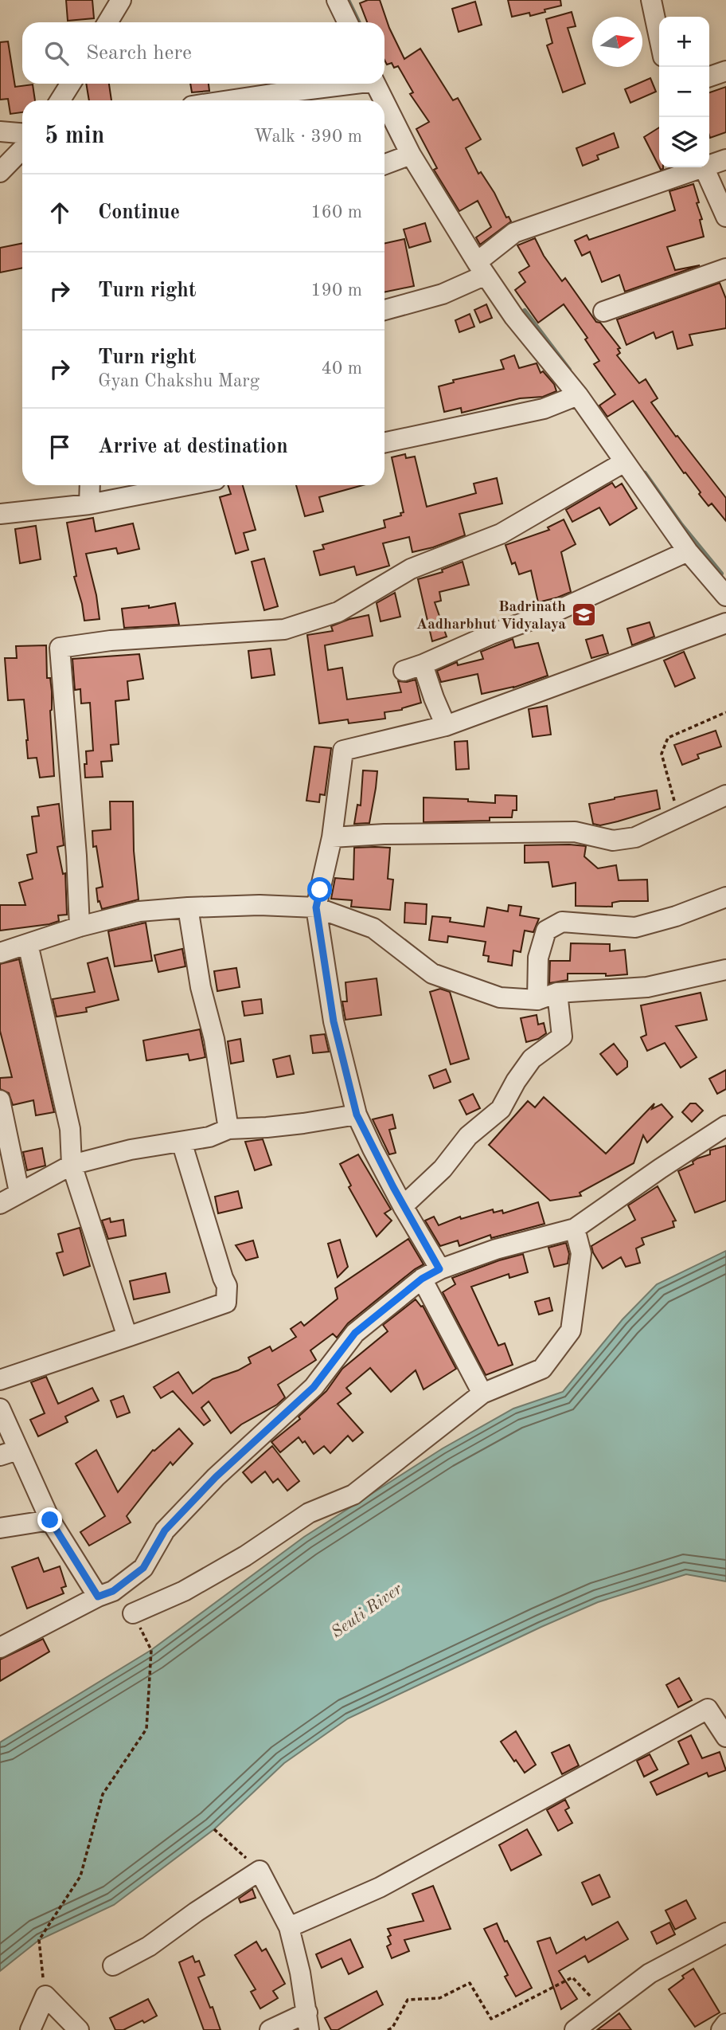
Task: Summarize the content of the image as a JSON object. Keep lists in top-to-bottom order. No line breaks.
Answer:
{"water":["Seuti River"],"places":{"school or university":["Badrinath Aadharbhut Vidyalaya"]},"north":"right","page":{"map_buttons":["+","−"],"search":"Search here","heading":["5 min","Walk · 390 m"],"list":[["Continue","160 m"],["Turn right","190 m"],["Turn right","Gyan Chakshu Marg","40 m"],"Arrive at destination"]}}
